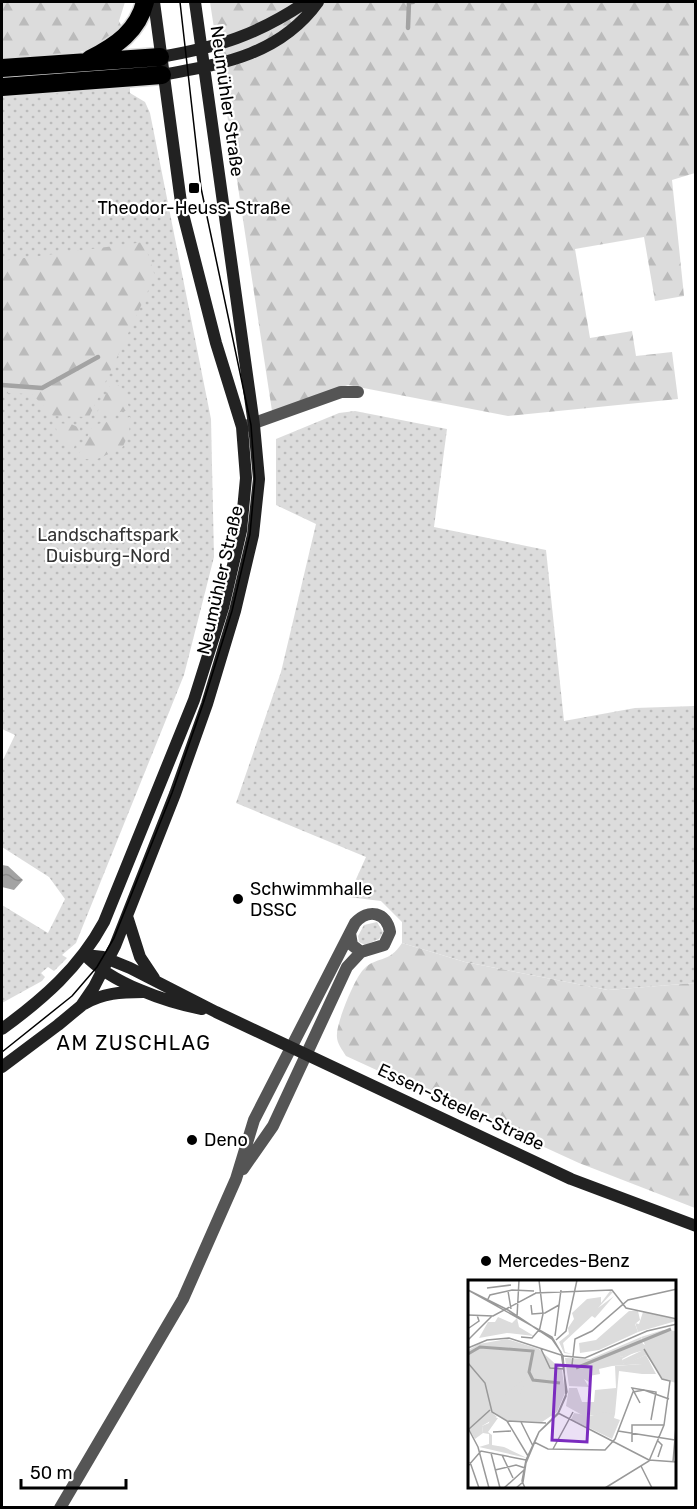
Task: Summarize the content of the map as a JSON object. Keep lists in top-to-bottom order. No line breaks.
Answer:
{"streets":{"main road":["Neumühler Straße","Essen-Steeler-Straße"]},"crossings":[["Neumühler Straße","Essen-Steeler-Straße"]],"districts":["AM ZUSCHLAG"],"parks":["Landschaftspark Duisburg-Nord"],"places":{"transit":["Theodor-Heuss-Straße"],"other":["Schwimmhalle DSSC","Deno","Mercedes-Benz"]},"scale_bar":"50 m"}
